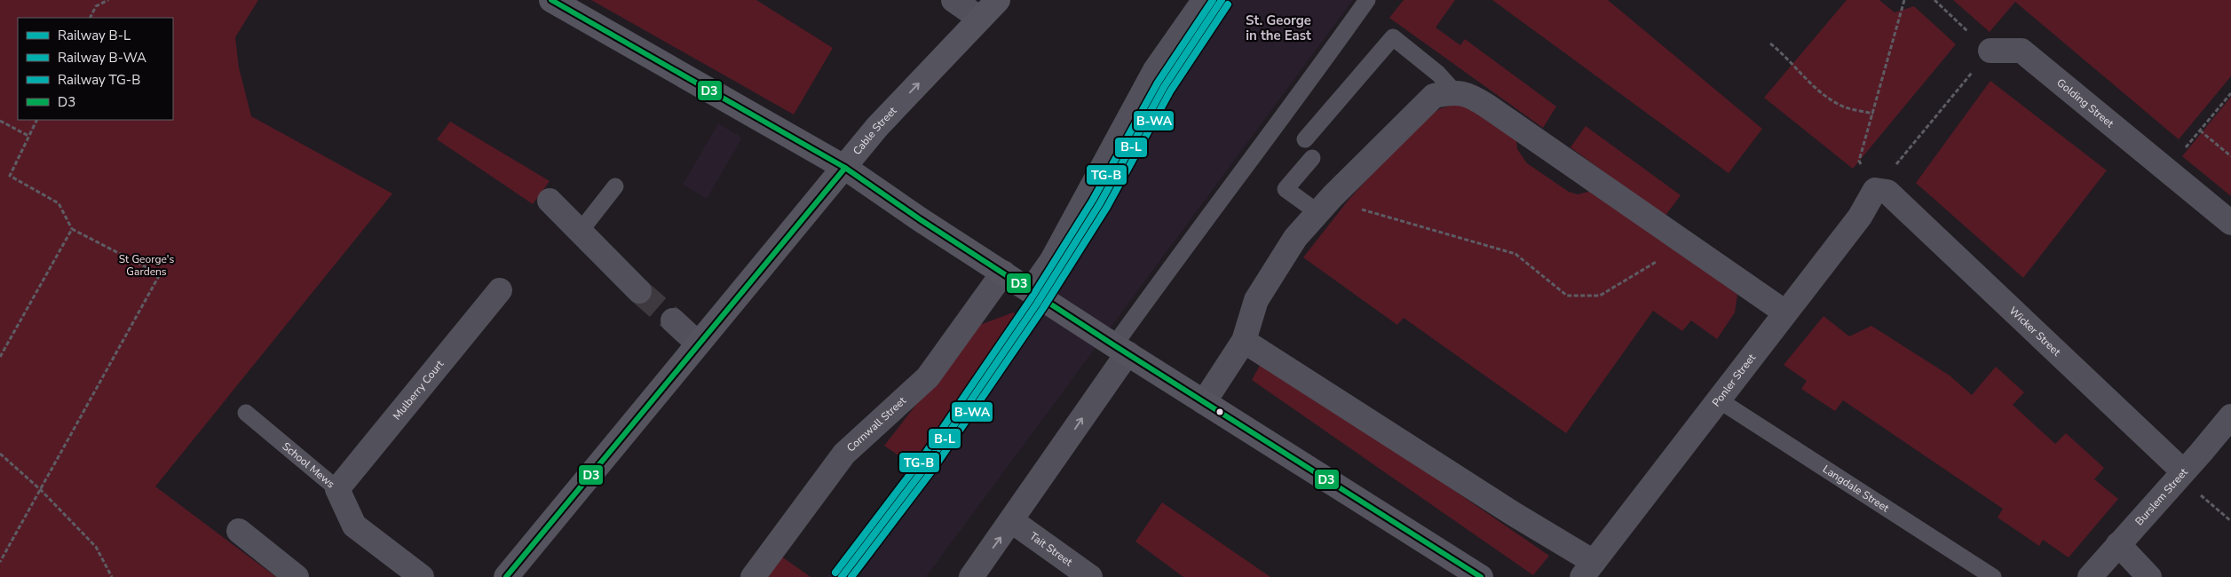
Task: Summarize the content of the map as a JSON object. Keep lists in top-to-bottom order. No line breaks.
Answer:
{"streets":{"main road":["Cable Street"],"street":["Golding Street","Wicker Street","Ponler Street","Mulberry Court","Cornwall Street","School Mews","Burslem Street","Tait Street"],"lane":["Langdale Street"]},"crossings":[["Wicker Street","Ponler Street"],["Wicker Street","Burslem Street"],["Ponler Street","Langdale Street"],["Mulberry Court","School Mews"]],"districts":["St. George in the East"],"parks":["St George's Gardens"],"lines":["rail line B-L","rail line TG-B","transit line D3","rail line B-WA"],"legend":["Railway B-L","Railway B-WA","Railway TG-B","D3"]}
